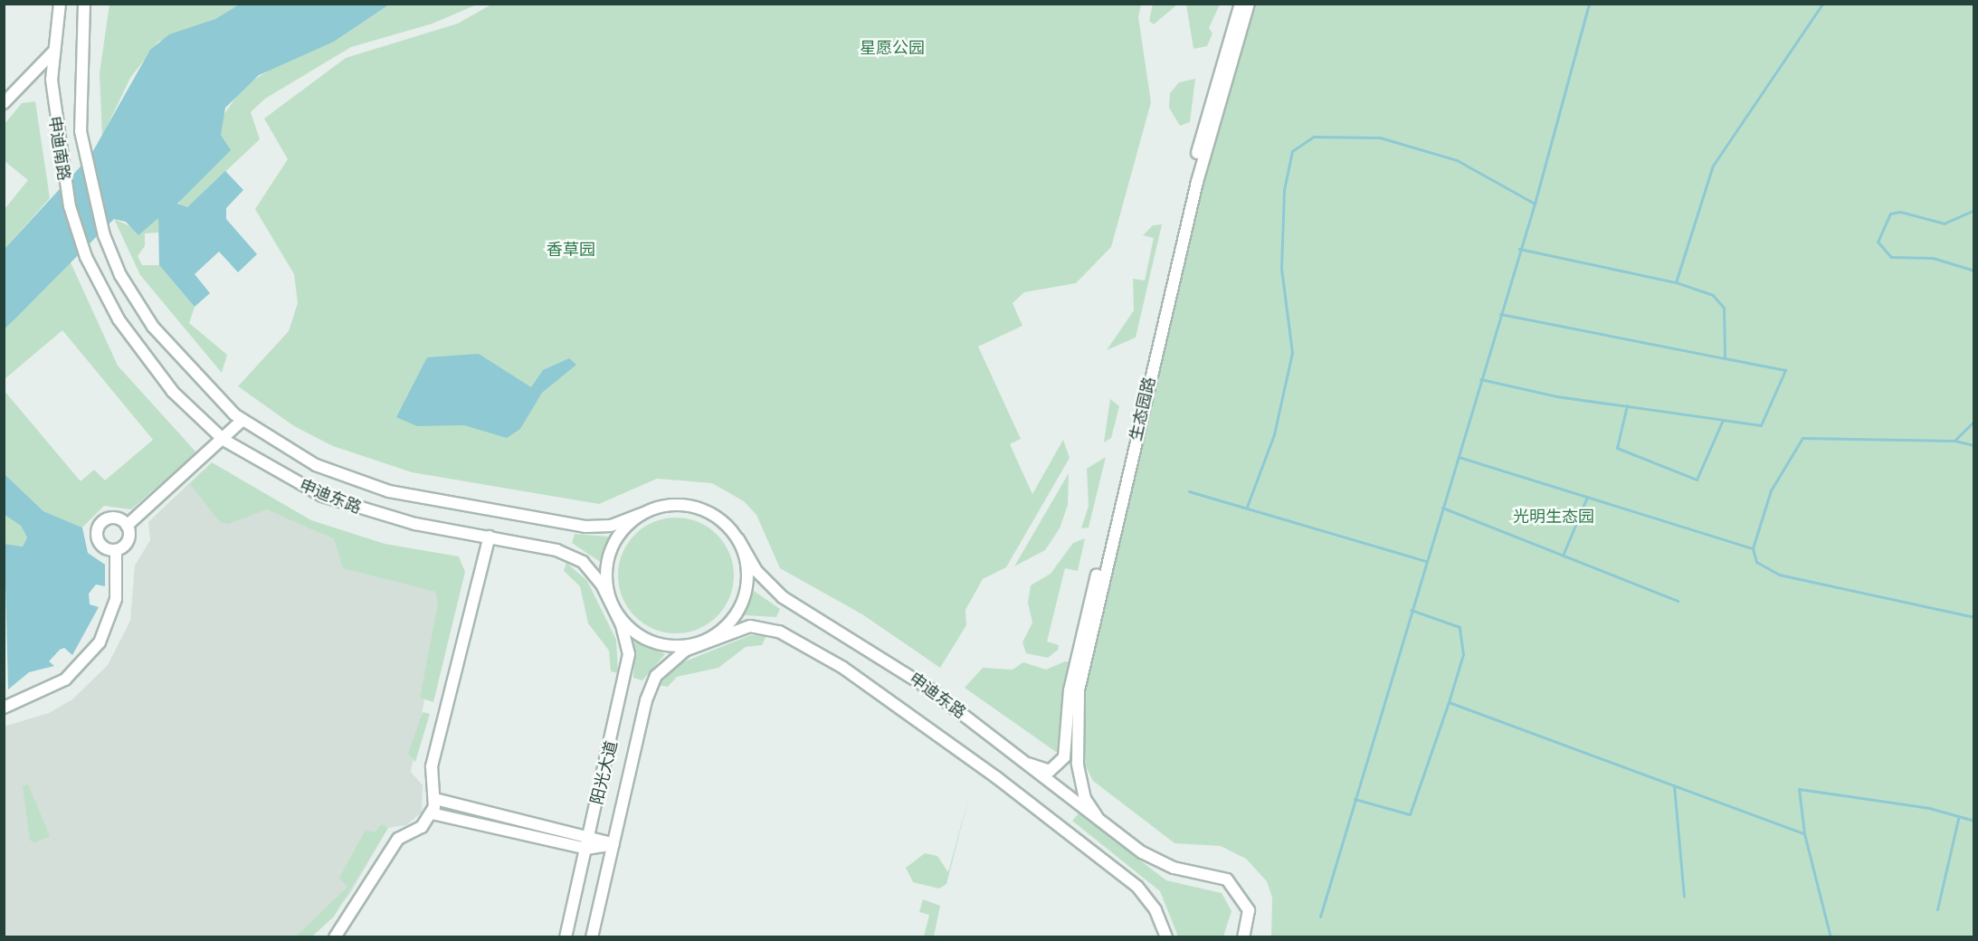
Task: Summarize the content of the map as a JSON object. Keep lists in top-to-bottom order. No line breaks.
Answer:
{"streets":{"street":["申迪南路","生态园路","申迪东路","阳光大道"]},"crossings":[["申迪南路","申迪东路"],["生态园路","申迪东路"],["申迪东路","阳光大道"]],"parks":["星愿公园","香草园","光明生态园"]}
